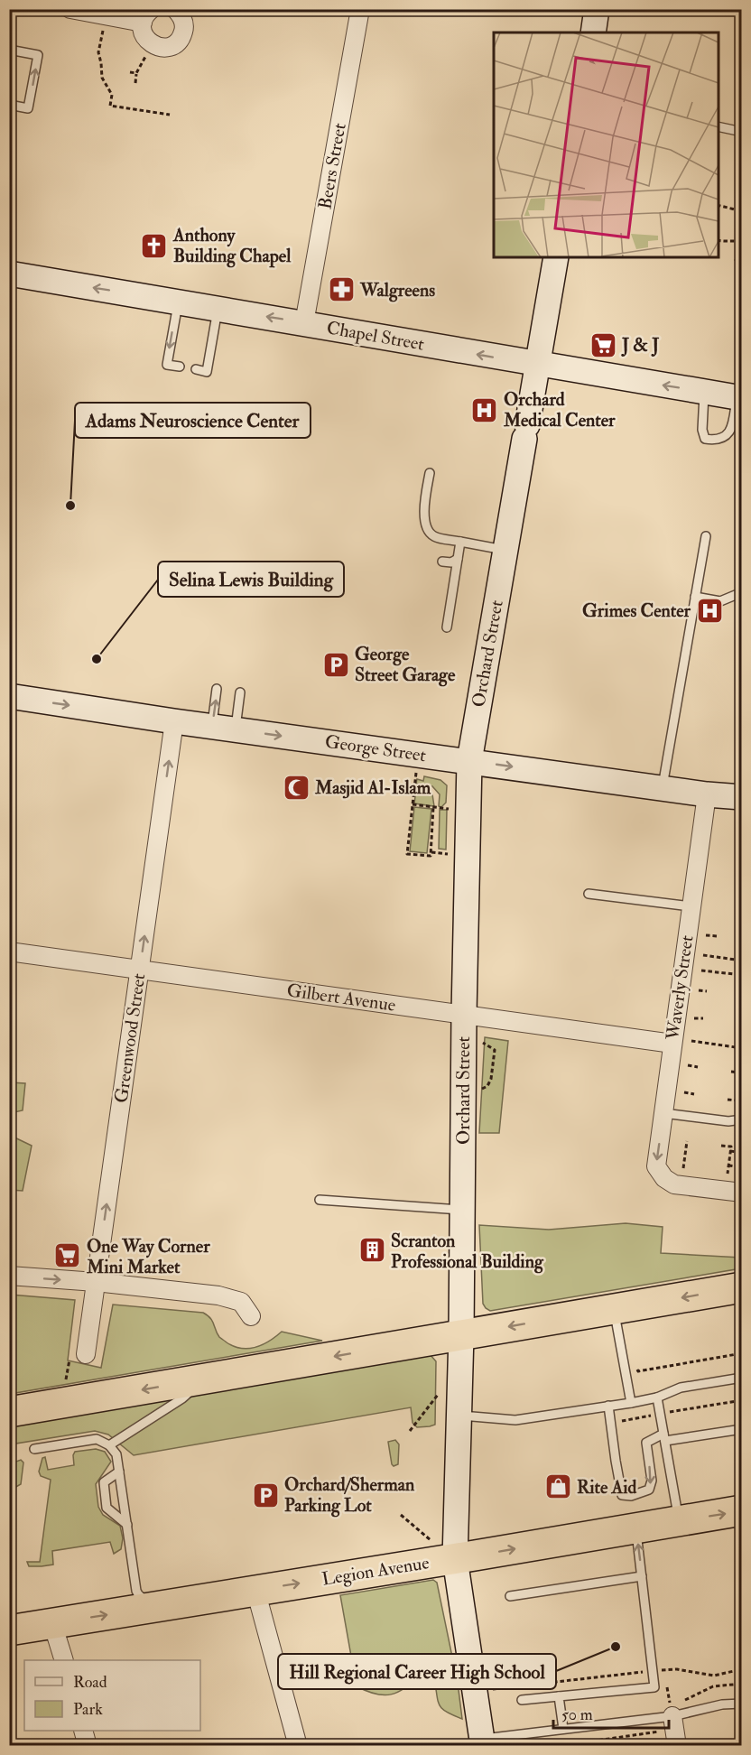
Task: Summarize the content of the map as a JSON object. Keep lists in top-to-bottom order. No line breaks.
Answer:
{"streets":{"highway":["Legion Avenue"],"main road":["Chapel Street","Orchard Street","George Street"],"street":["Beers Street","Waverly Street","Gilbert Avenue","Greenwood Street"]},"crossings":[["Beers Street","Chapel Street"],["Chapel Street","Orchard Street"],["Orchard Street","George Street"],["Orchard Street","Gilbert Avenue"],["Orchard Street","Legion Avenue"],["George Street","Waverly Street"],["George Street","Greenwood Street"],["Waverly Street","Gilbert Avenue"],["Gilbert Avenue","Greenwood Street"]],"one_way":["Chapel Street","George Street","Greenwood Street"],"places":{"church":["Anthony Building Chapel"],"pharmacy":["Walgreens"],"supermarket":["J & J","One Way Corner Mini Market"],"hospital":["Orchard Medical Center","Grimes Center"],"other":["Adams Neuroscience Center","Selina Lewis Building","Hill Regional Career High School"],"parking":["George Street Garage","Orchard/Sherman Parking Lot"],"mosque":["Masjid Al-Islam"],"building":["Scranton Professional Building"],"shop":["Rite Aid"]},"legend":["Road","Park"],"scale_bar":"50 m"}
